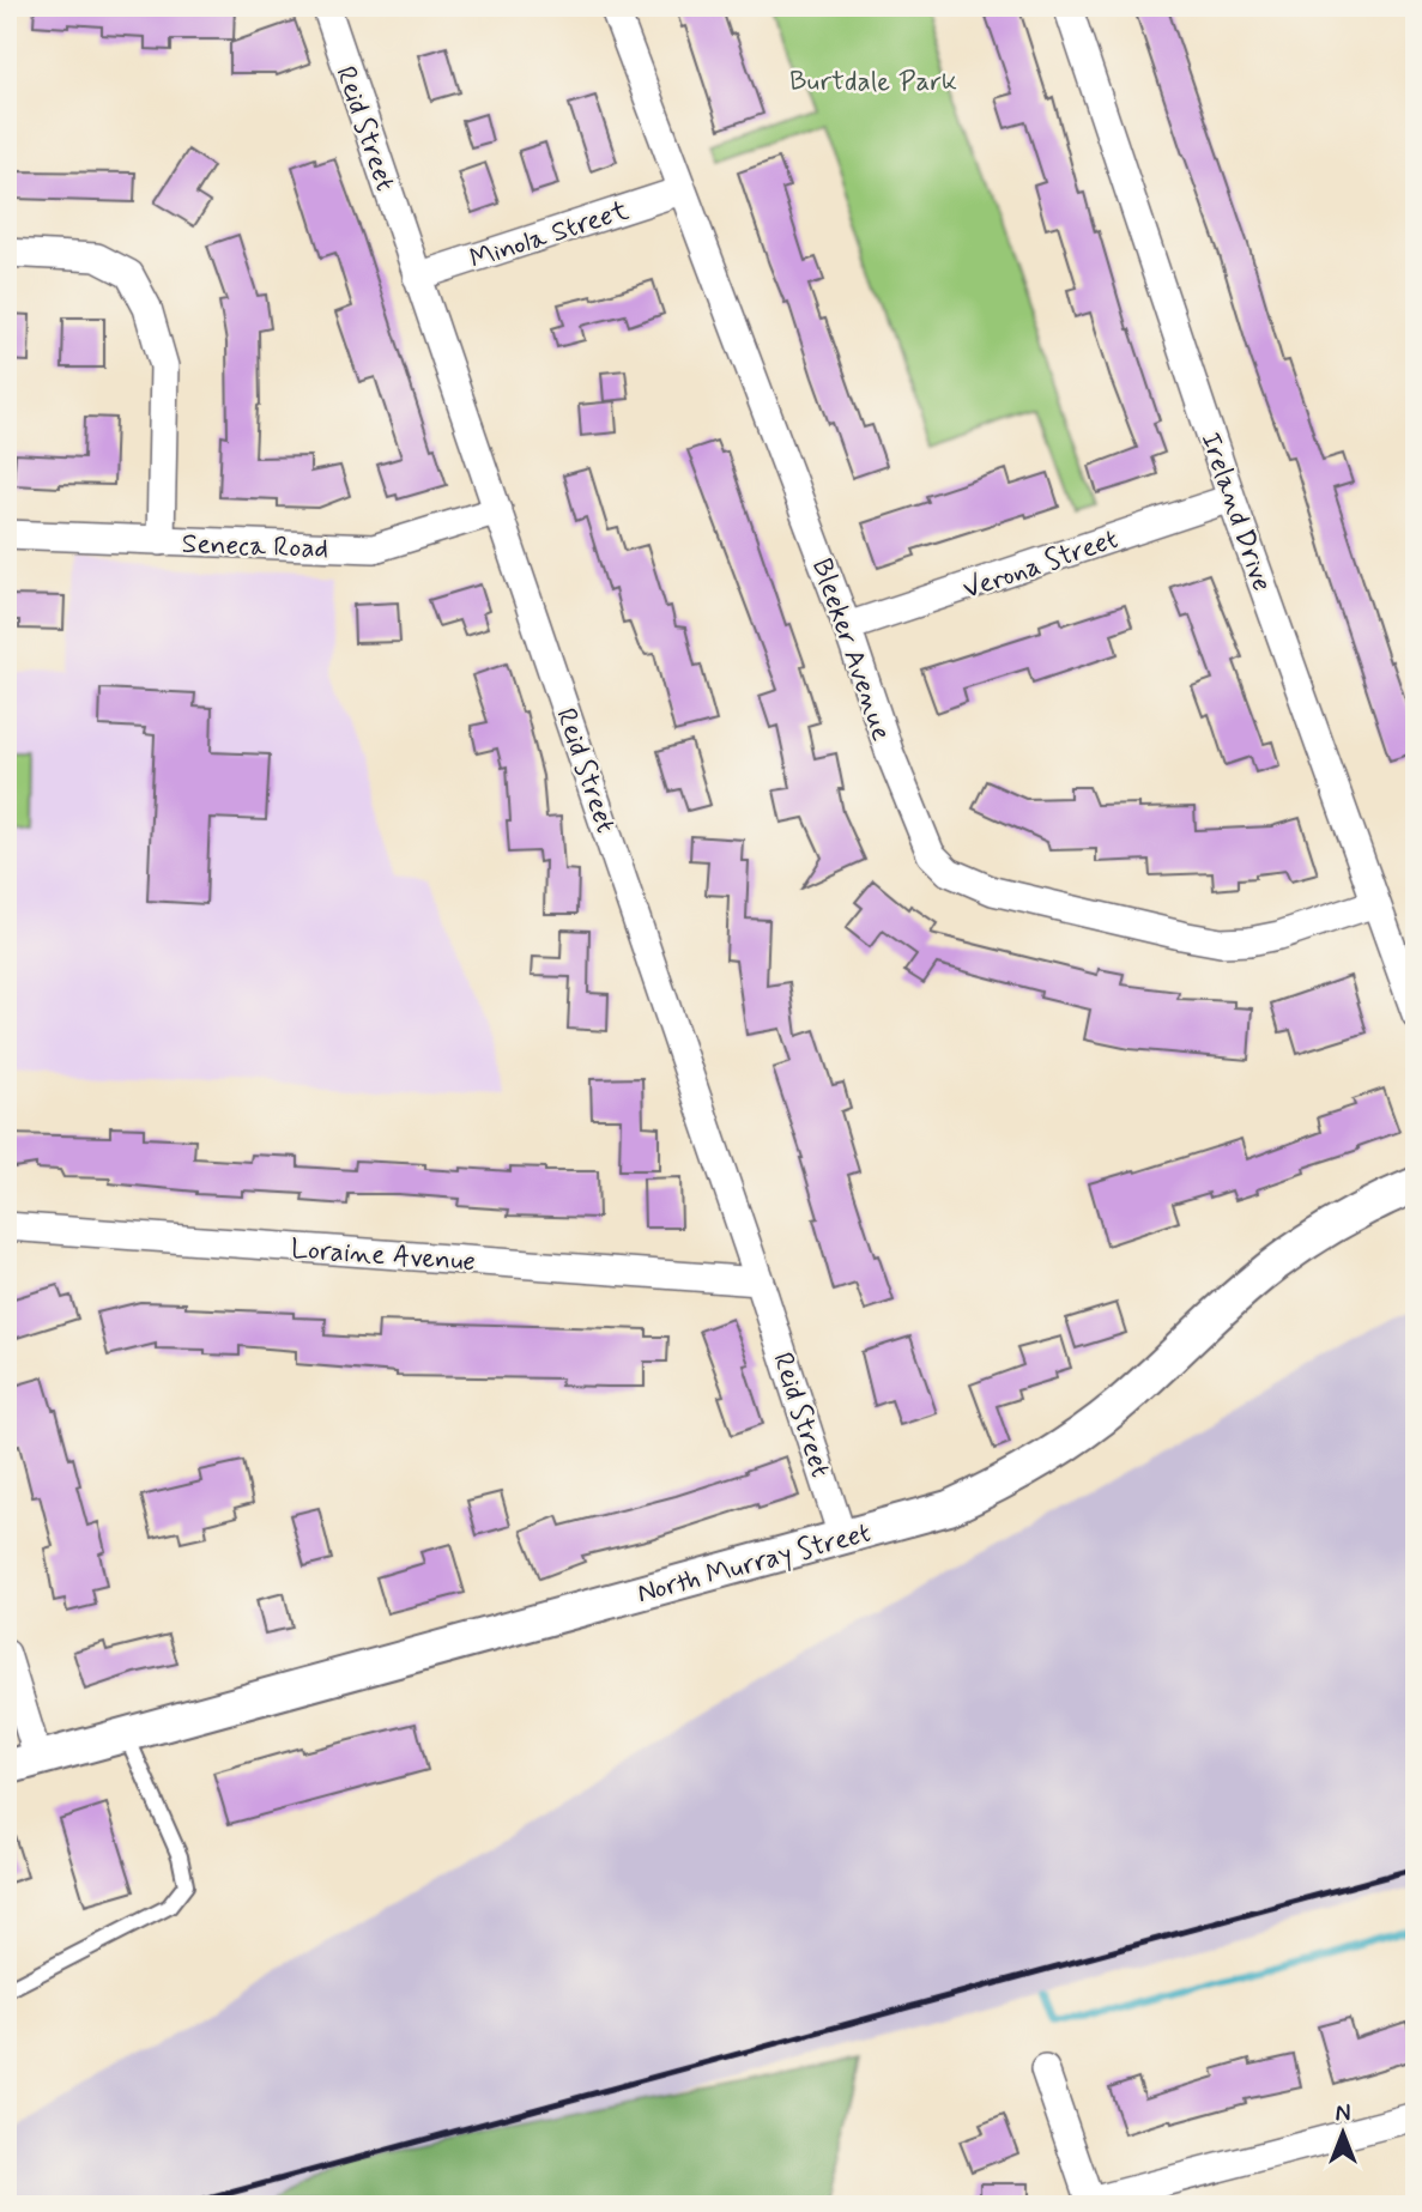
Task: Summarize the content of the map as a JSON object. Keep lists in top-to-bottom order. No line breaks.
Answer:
{"streets":{"street":["Reid Street","Minola Street","Ireland Drive","Seneca Road","Verona Street","Bleeker Avenue","Loraine Avenue","North Murray Street"]},"crossings":[["Reid Street","Minola Street"],["Reid Street","Seneca Road"],["Reid Street","Loraine Avenue"],["Reid Street","North Murray Street"],["Minola Street","Bleeker Avenue"],["Ireland Drive","Verona Street"],["Ireland Drive","Bleeker Avenue"],["Verona Street","Bleeker Avenue"]],"parks":["Burtdale Park"],"north":"top"}
